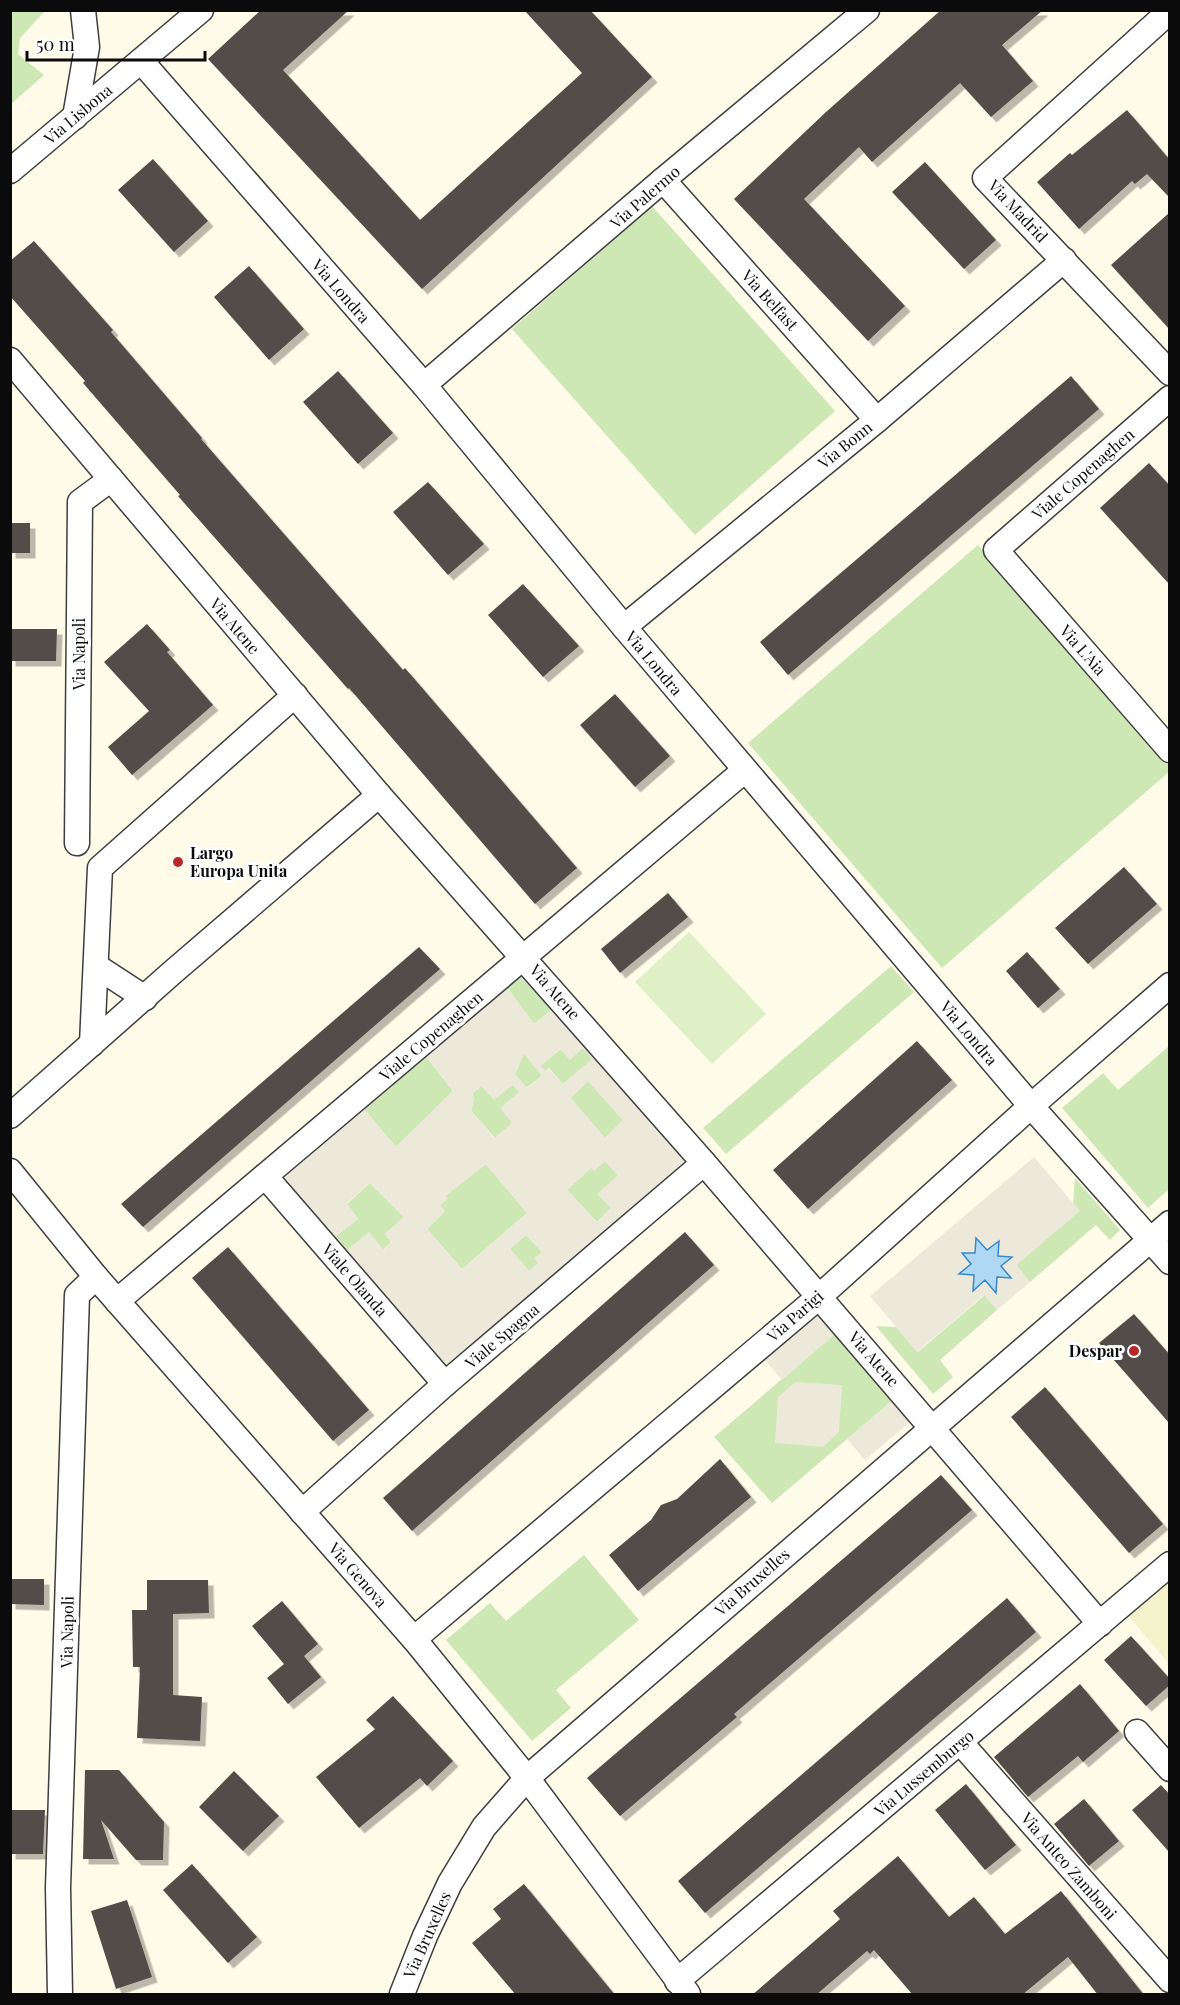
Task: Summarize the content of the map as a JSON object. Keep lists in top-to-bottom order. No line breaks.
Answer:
{"streets":{"street":["Via Lisbona","Via Palermo","Via Madrid","Via Londra","Via Belfast","Via Bonn","Viale Copenaghen","Via Atene","Via L'Aia","Via Napoli","Viale Olanda","Via Parigi","Viale Spagna","Via Genova","Via Bruxelles","Via Lussemburgo","Via Anteo Zamboni"]},"crossings":[["Via Lisbona","Via Londra"],["Via Palermo","Via Londra"],["Via Palermo","Via Belfast"],["Via Madrid","Via Bonn"],["Via Londra","Via Bonn"],["Via Londra","Viale Copenaghen"],["Via Londra","Via Parigi"],["Via Londra","Via Bruxelles"],["Via Belfast","Via Bonn"],["Viale Copenaghen","Via Atene"],["Viale Copenaghen","Via L'Aia"],["Viale Copenaghen","Viale Olanda"],["Viale Copenaghen","Via Genova"],["Via Atene","Via Napoli"],["Via Atene","Via Parigi"],["Via Atene","Viale Spagna"],["Via Atene","Via Bruxelles"],["Via Atene","Via Lussemburgo"],["Via Napoli","Via Genova"],["Viale Olanda","Viale Spagna"],["Via Parigi","Via Genova"],["Viale Spagna","Via Genova"],["Via Genova","Via Bruxelles"],["Via Genova","Via Lussemburgo"]],"places":["Largo Europa Unita","Despar"],"scale_bar":"50 m"}
